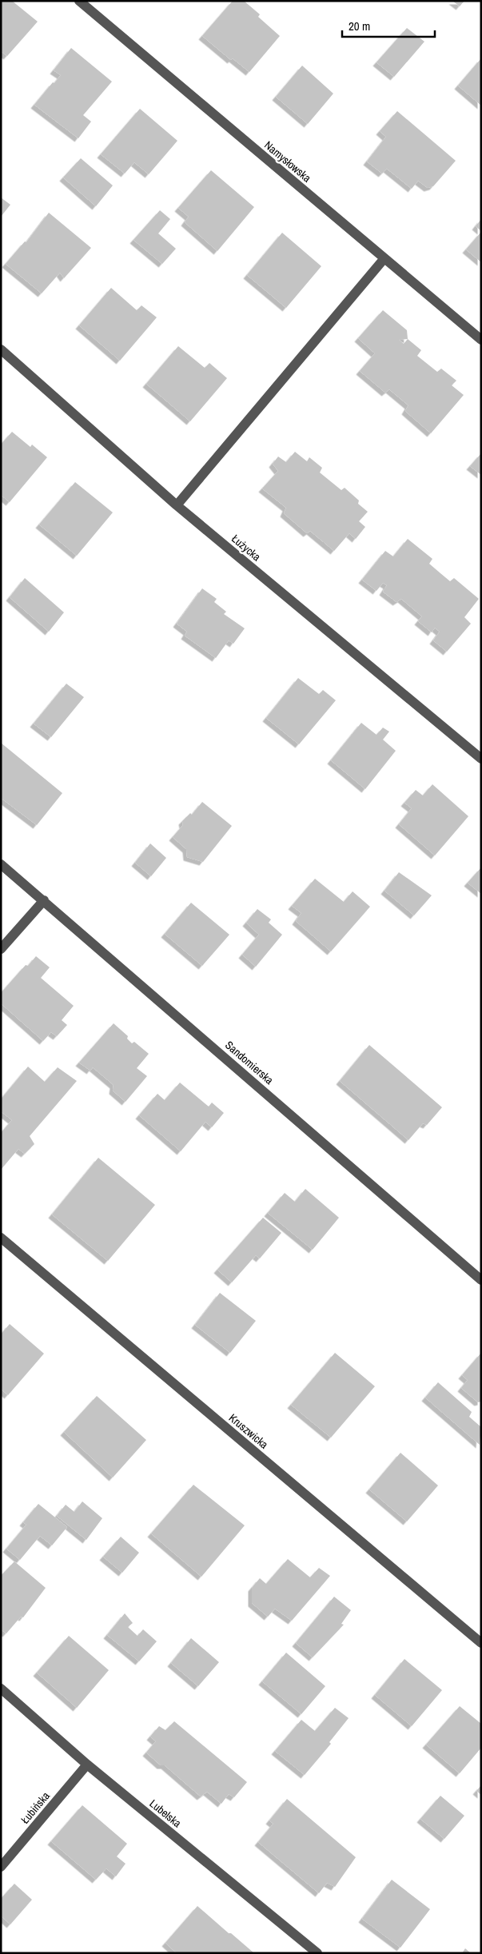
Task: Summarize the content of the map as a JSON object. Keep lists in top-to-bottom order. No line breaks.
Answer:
{"streets":{"street":["Namysłowska","Łużycka","Sandomierska","Kruszwicka","Łubińska","Lubelska"]},"crossings":[["Łubińska","Lubelska"]],"scale_bar":"20 m"}
